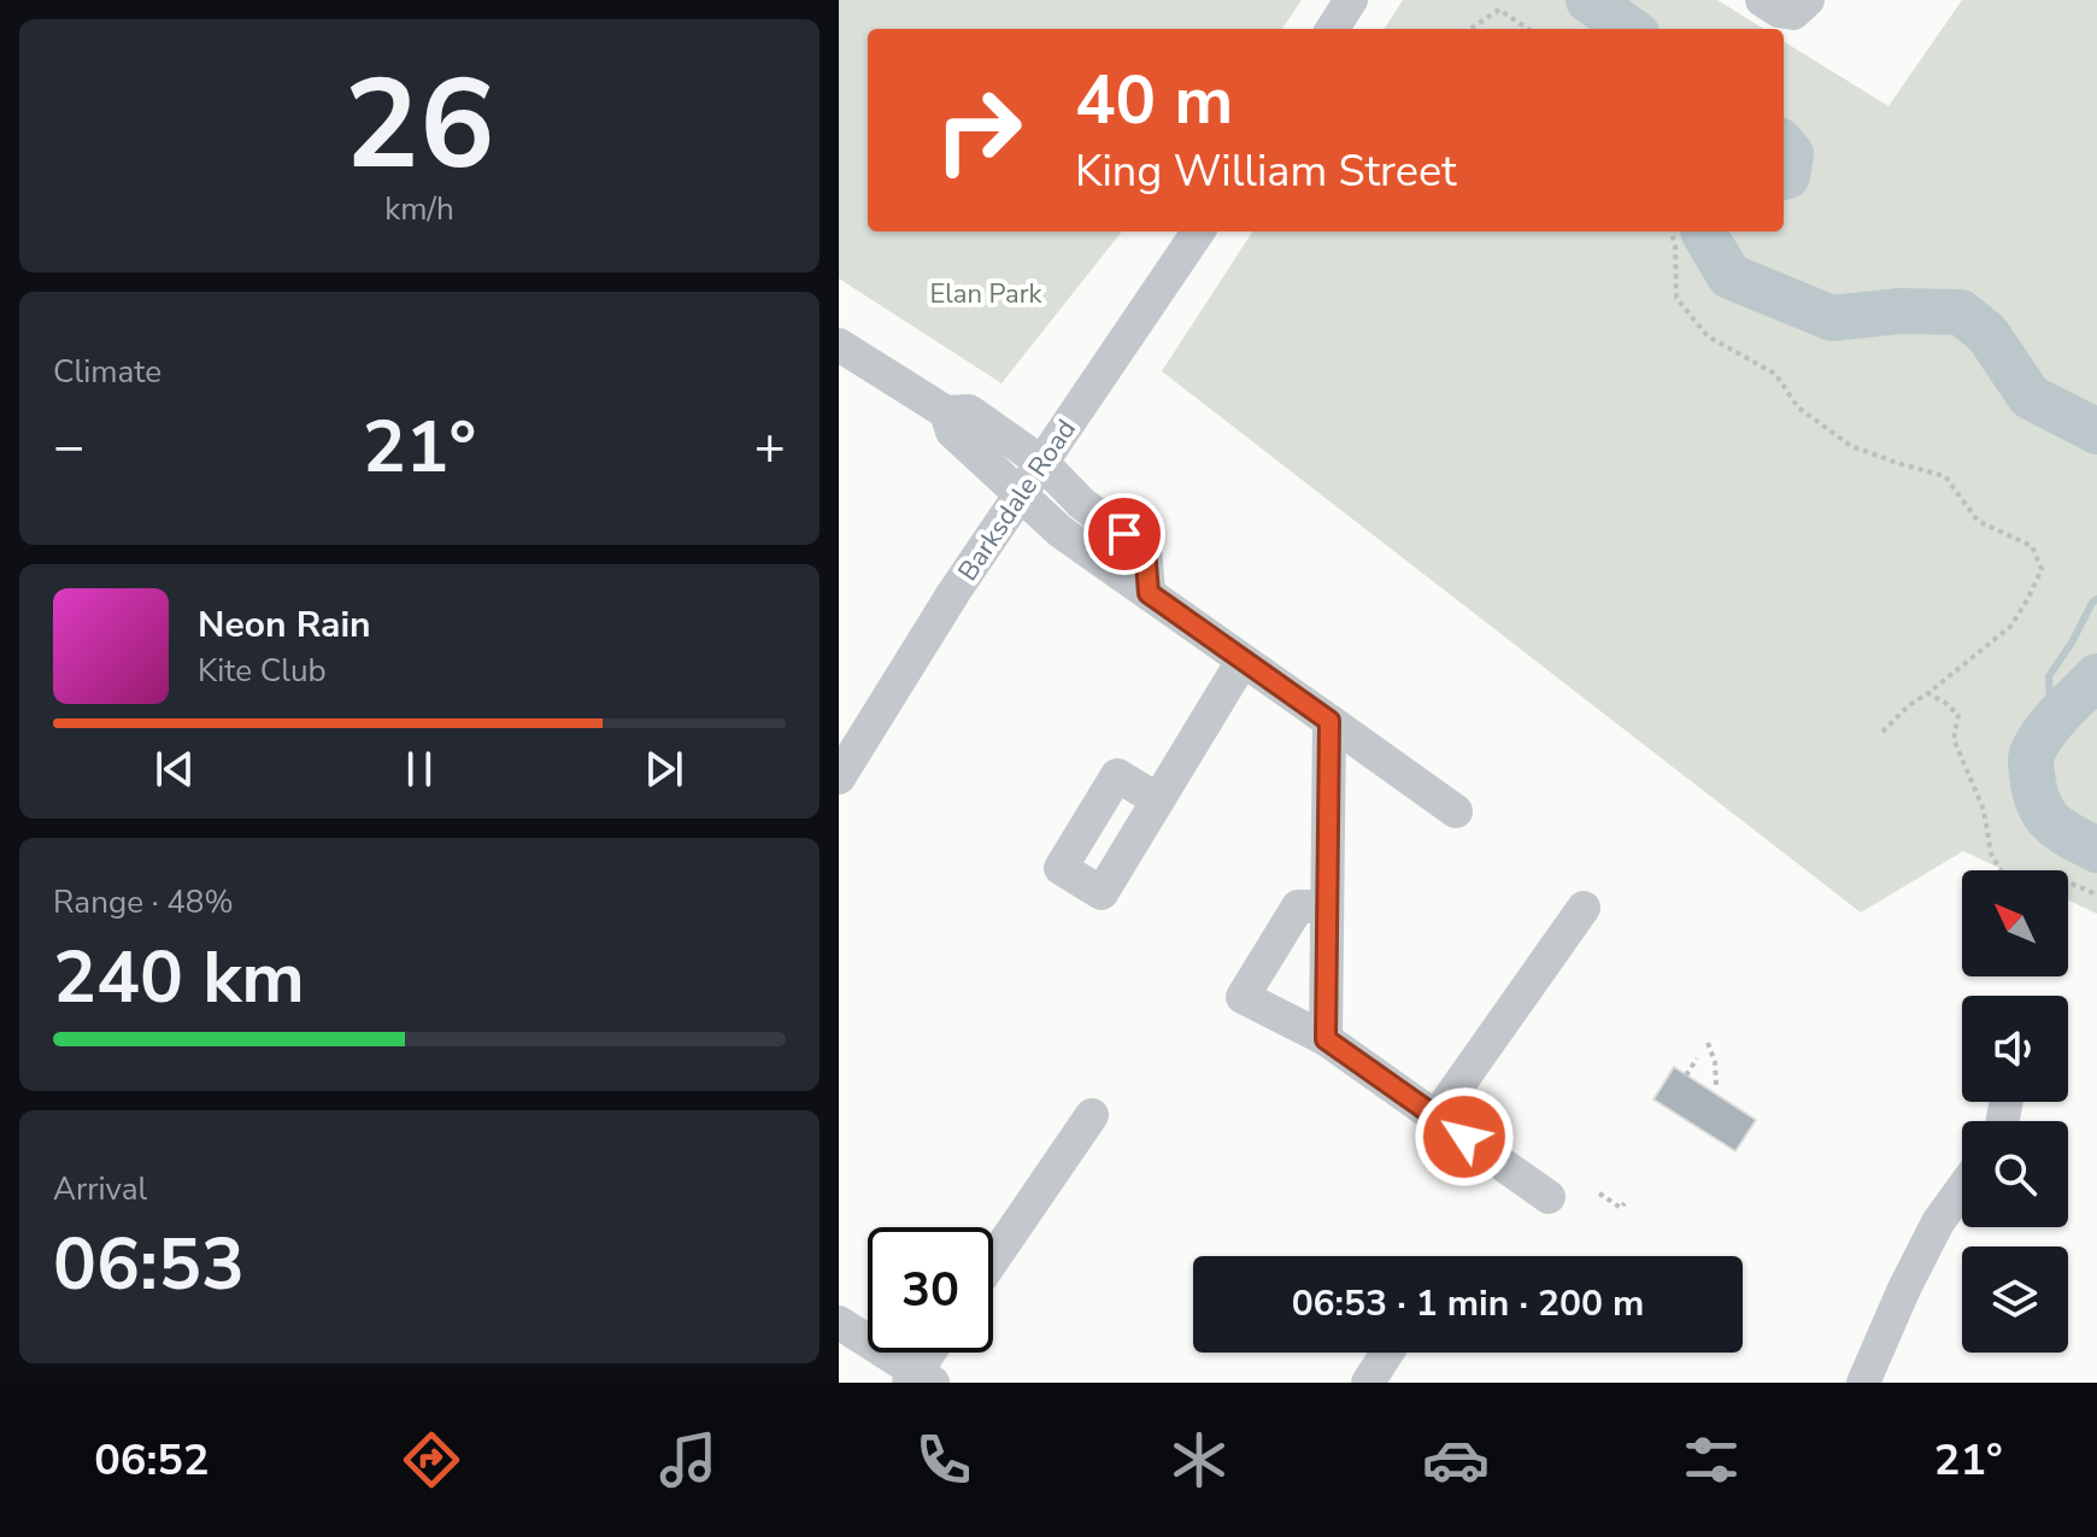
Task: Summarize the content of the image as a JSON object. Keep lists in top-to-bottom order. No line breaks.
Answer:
{"streets":{"street":["Barksdale Road"]},"parks":["Elan Park"],"north":"top left","page":{"tile":[["26","km/h"],"Climate",["Range · 48%","240 km"],["Arrival","06:53"]],"turn":["40 m","King William Street"],"heat":["−","21°","+"],"song":["Neon Rain","Kite Club"],"limit":"30","trip":"06:53 · 1 min · 200 m","tabs":["06:52","21°"]}}
